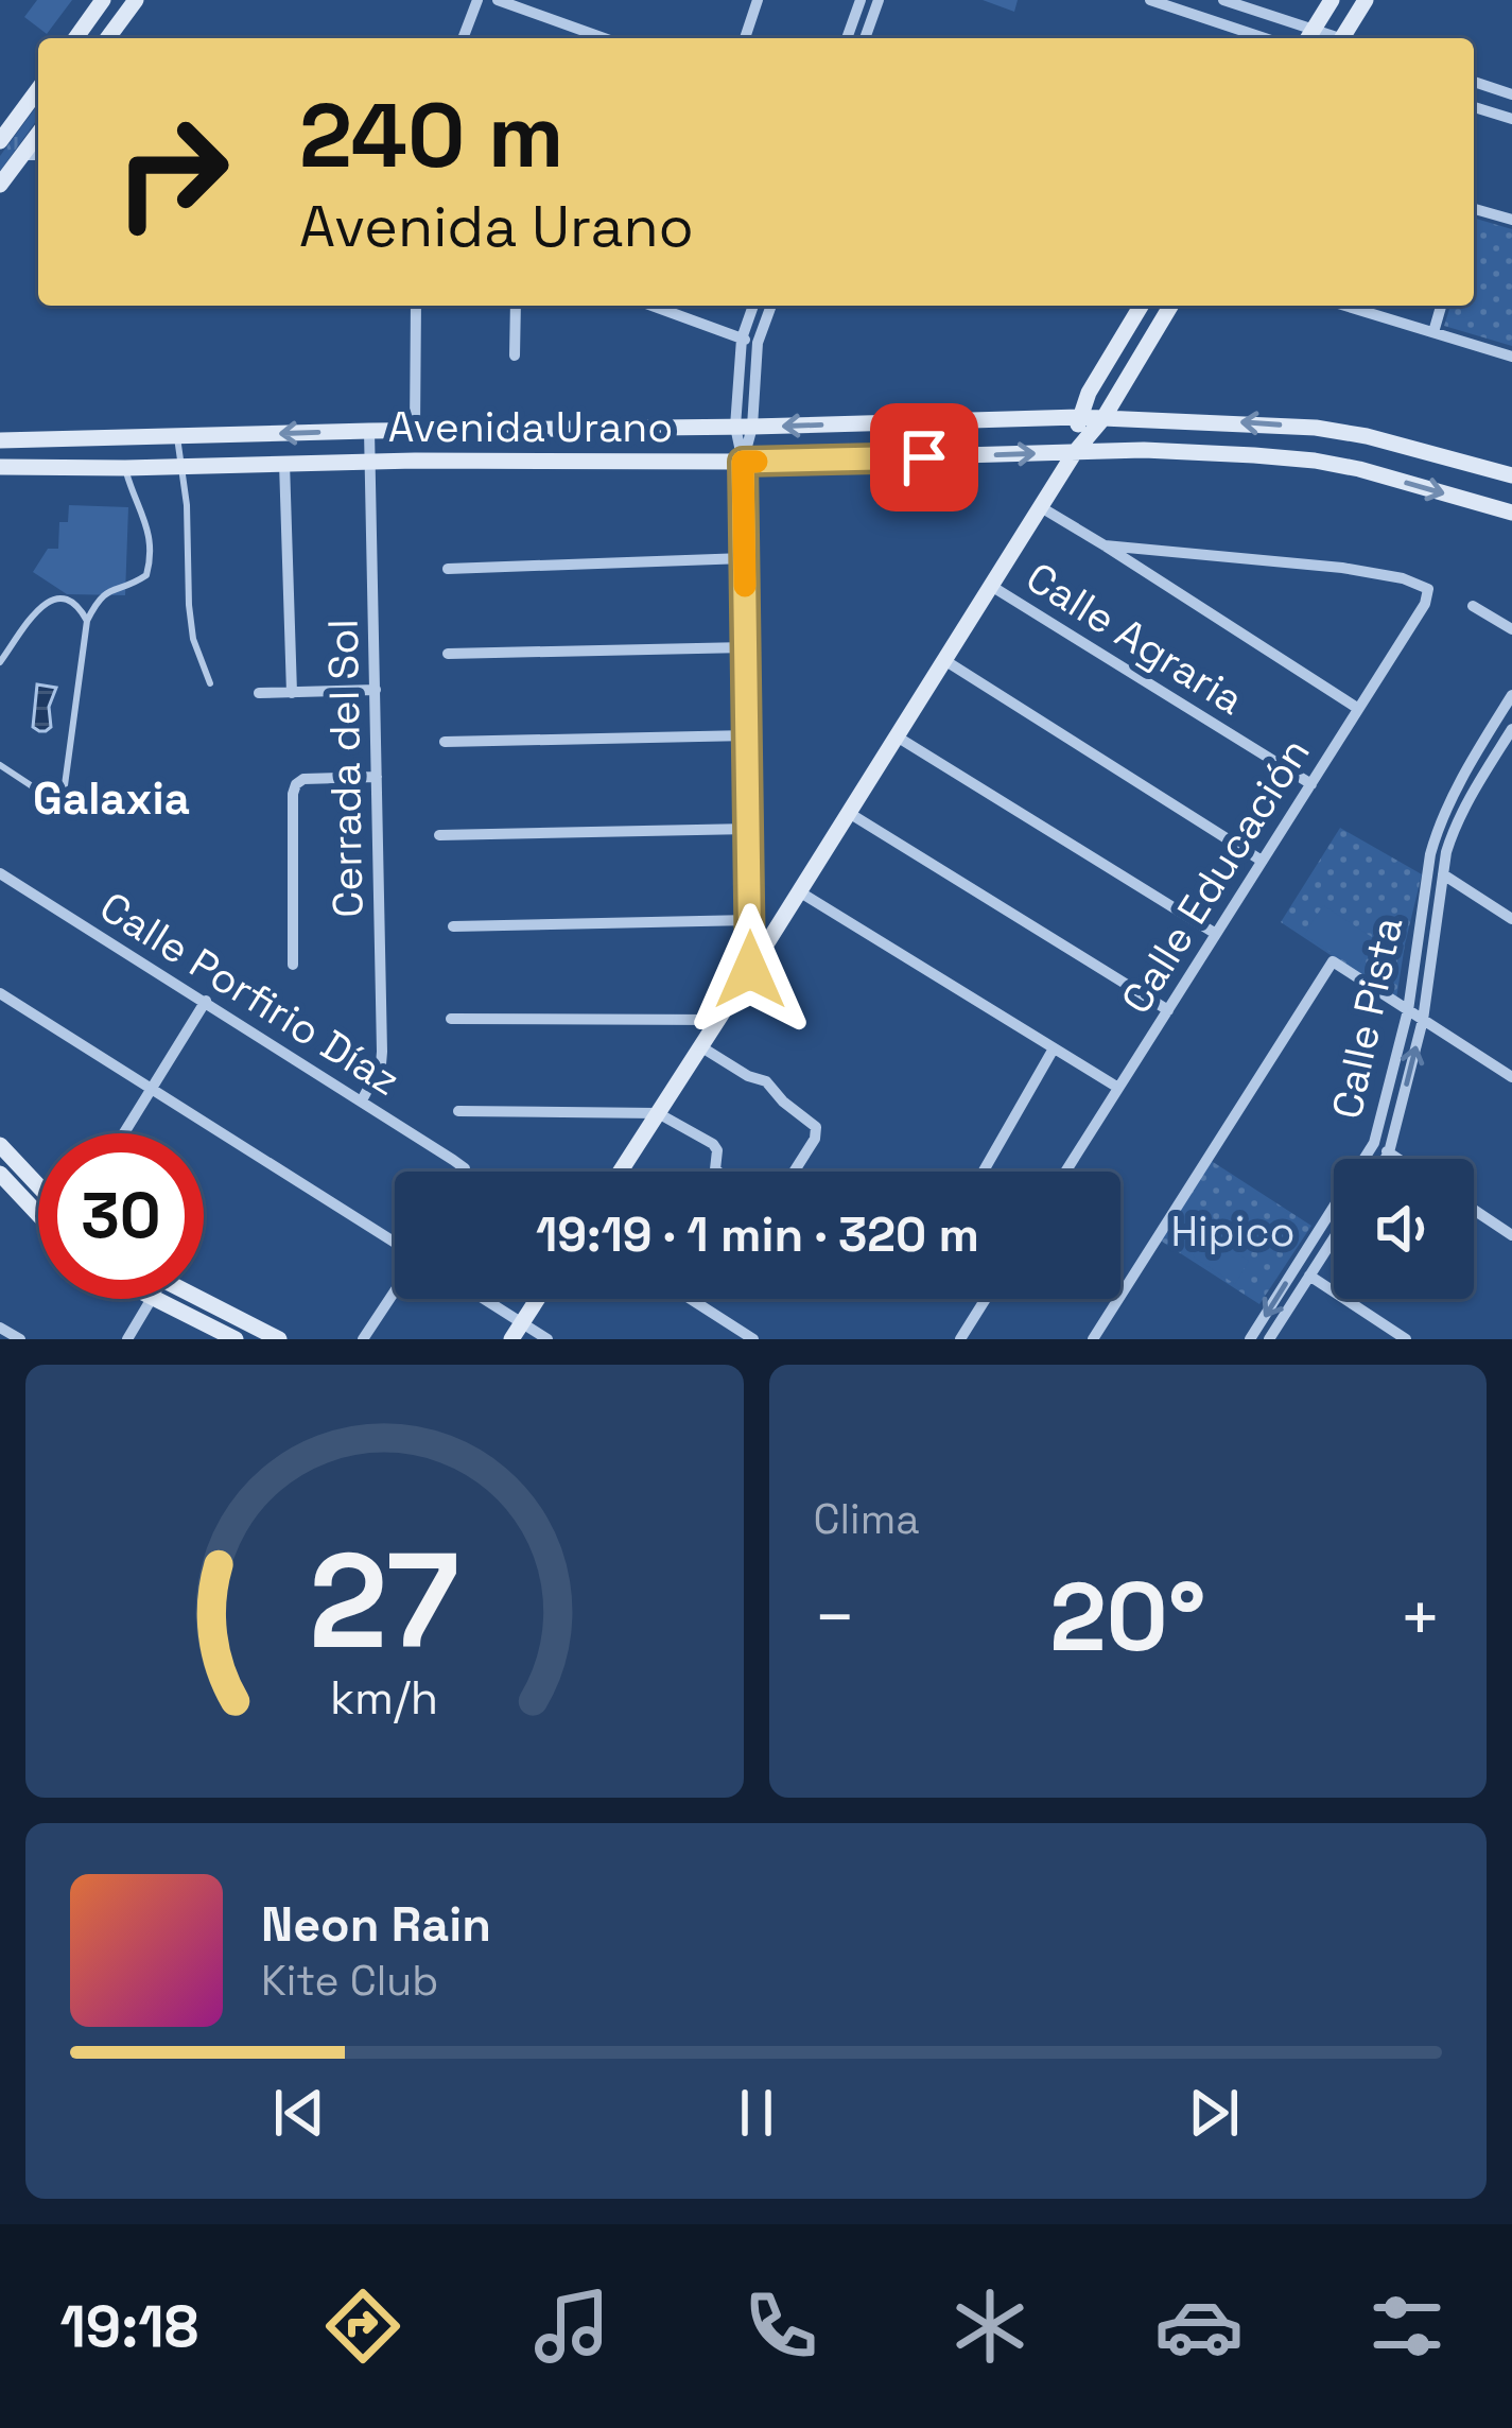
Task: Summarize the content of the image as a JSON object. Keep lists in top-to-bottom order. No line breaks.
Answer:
{"streets":{"main road":["Avenida Urano"],"street":["Calle Agraria","Cerrada del Sol","Calle Educación","Calle Porfirio Díaz","Calle Pista"]},"crossings":[["Avenida Urano","Cerrada del Sol"],["Calle Agraria","Calle Educación"],["Cerrada del Sol","Calle Porfirio Díaz"]],"districts":["Galaxia"],"parks":["Hipico"],"page":{"turn":["240 m","Avenida Urano"],"limit":"30","trip":"19:19 · 1 min · 320 m","tile":"Clima","heat":["−","20°","+"],"song":["Neon Rain","Kite Club"],"tabs":"19:18","gauge":["27","km/h"]}}
